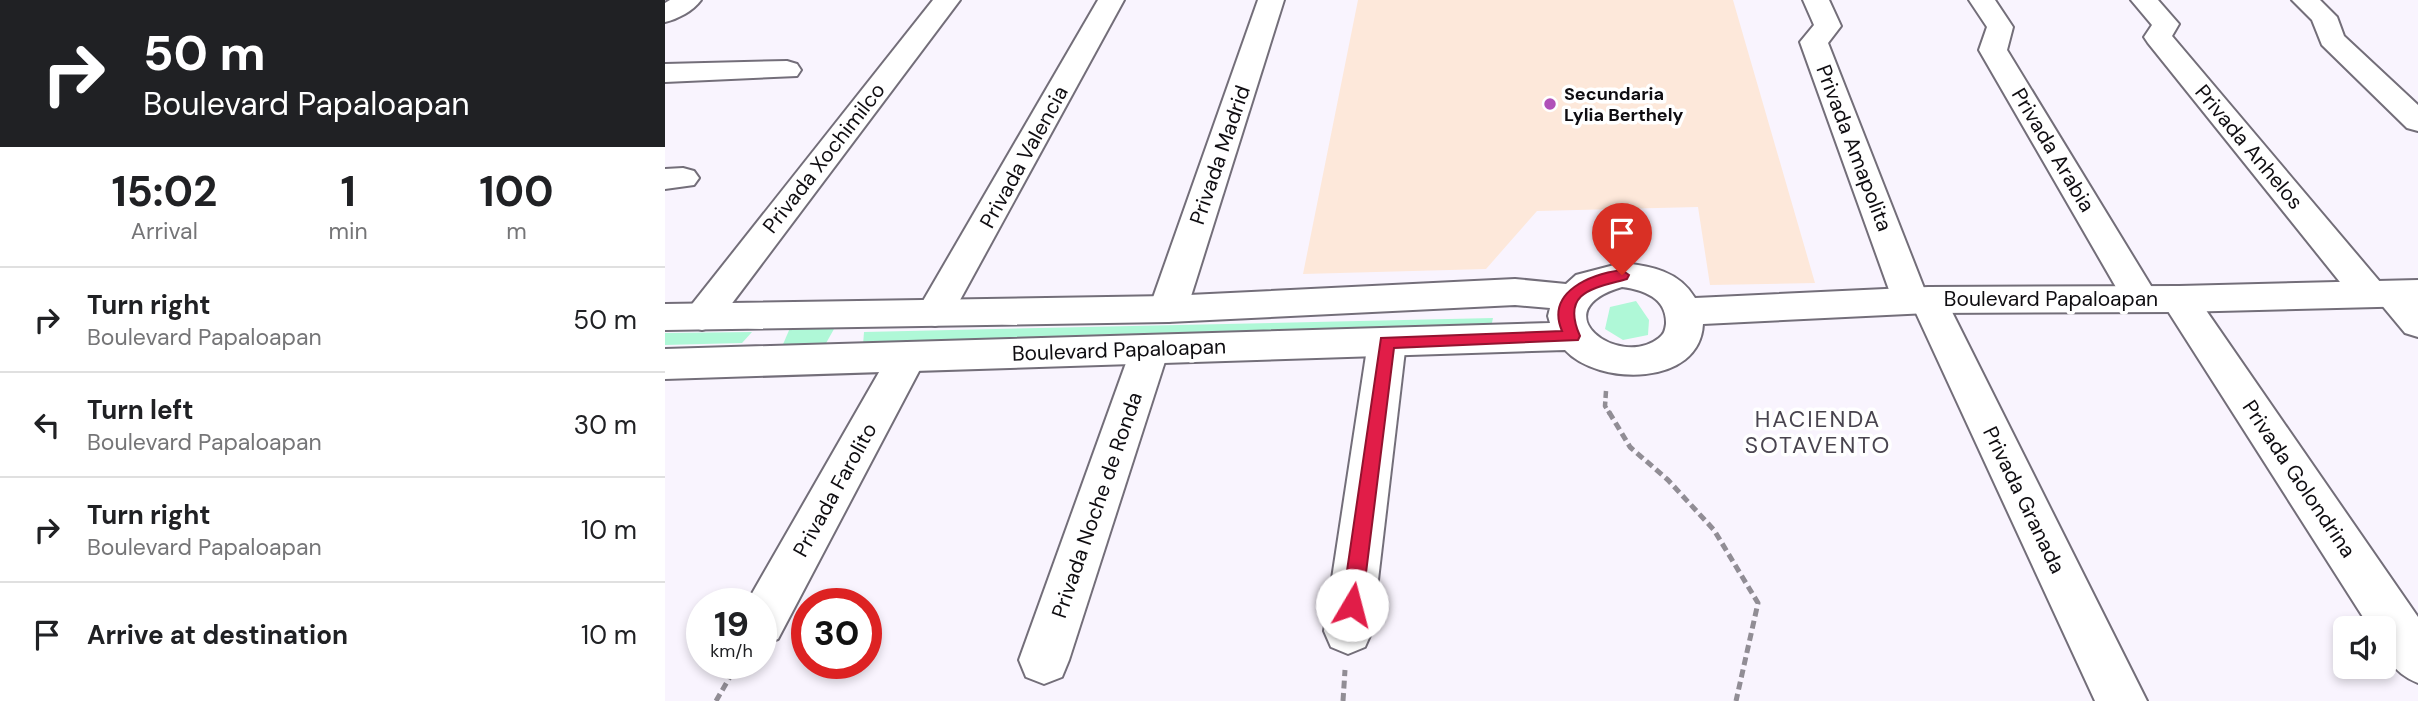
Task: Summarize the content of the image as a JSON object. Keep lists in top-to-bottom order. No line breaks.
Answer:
{"streets":{"street":["Privada Anhelos","Privada Amapolita","Privada Arabia","Privada Madrid","Privada Valencia","Privada Xochimilco","Boulevard Papaloapan","Privada Golondrina","Privada Farolito","Privada Granada","Privada Noche de Ronda"]},"crossings":[["Privada Anhelos","Boulevard Papaloapan"],["Privada Amapolita","Boulevard Papaloapan"],["Privada Amapolita","Privada Granada"],["Privada Arabia","Boulevard Papaloapan"],["Privada Arabia","Privada Golondrina"],["Privada Madrid","Boulevard Papaloapan"],["Privada Valencia","Boulevard Papaloapan"],["Privada Xochimilco","Boulevard Papaloapan"],["Boulevard Papaloapan","Privada Golondrina"],["Boulevard Papaloapan","Privada Farolito"],["Boulevard Papaloapan","Privada Granada"],["Boulevard Papaloapan","Privada Noche de Ronda"]],"districts":["HACIENDA SOTAVENTO"],"places":["Secundaria Lylia Berthely"],"page":{"turn":["50 m","Boulevard Papaloapan"],"eta":["15:02","Arrival","1","min","100","m"],"list":[{"name":"Turn right","note":"Boulevard Papaloapan","value":"50 m"},{"name":"Turn left","note":"Boulevard Papaloapan","value":"30 m"},{"name":"Turn right","note":"Boulevard Papaloapan","value":"10 m"},{"name":"Arrive at destination","value":"10 m"}],"speed":"19 km/h","limit":"30"}}
